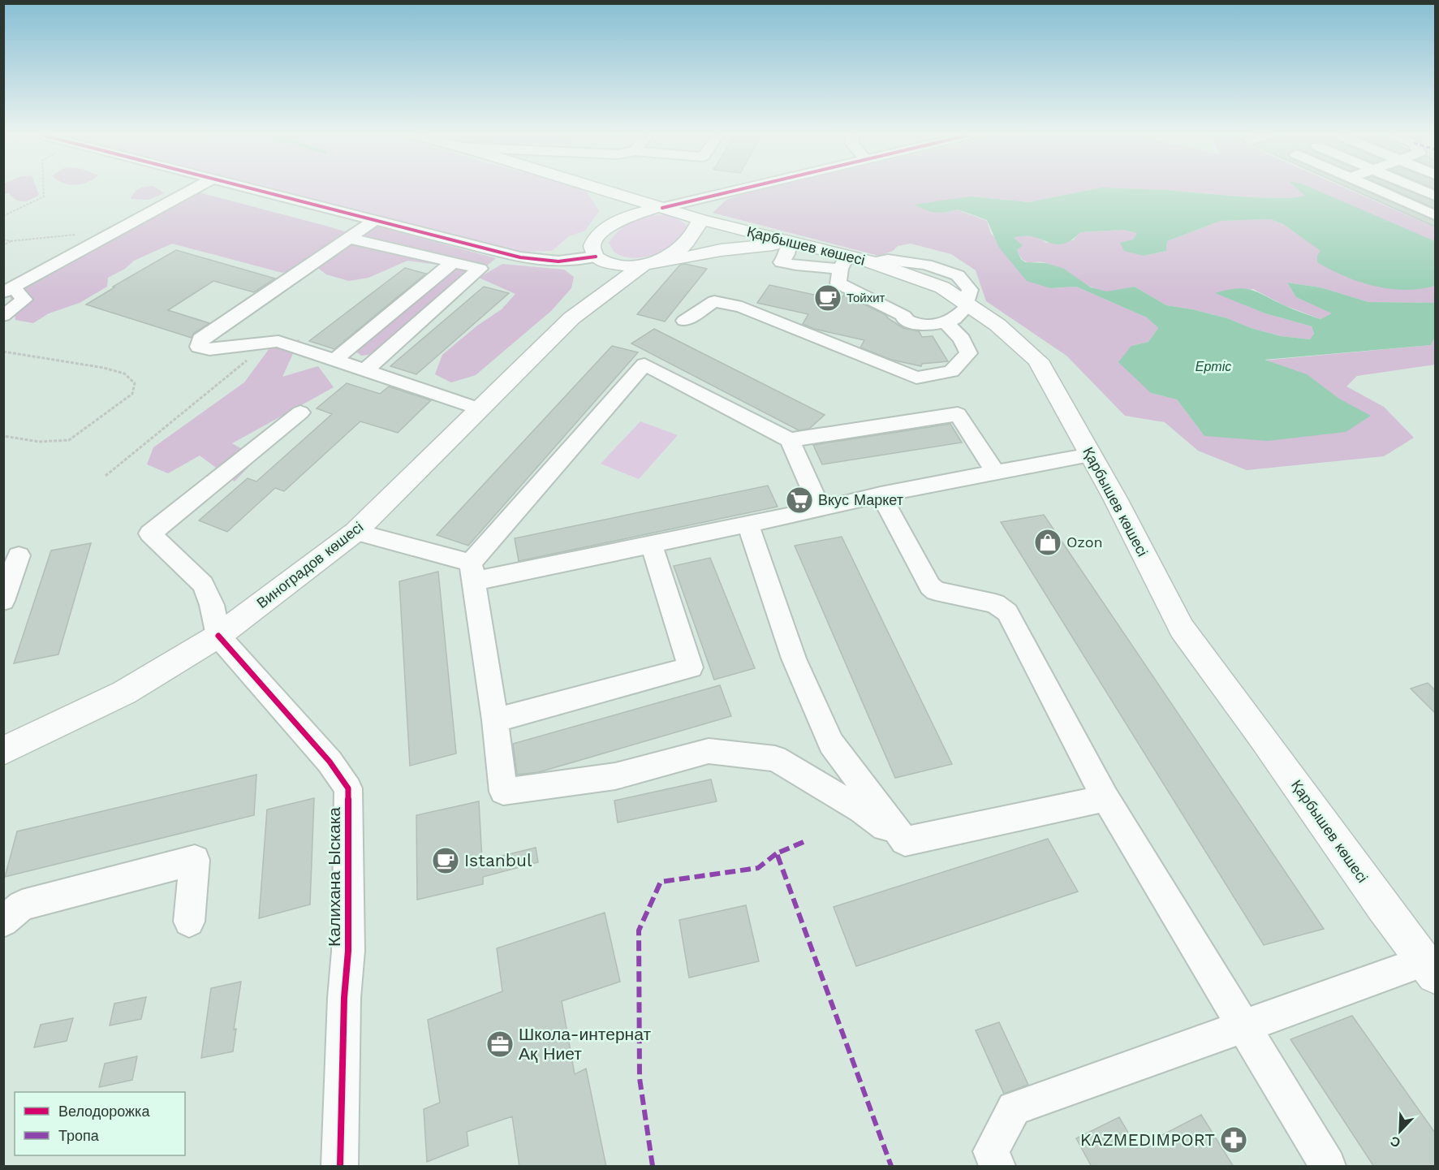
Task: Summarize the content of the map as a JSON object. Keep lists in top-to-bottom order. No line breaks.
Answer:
{"streets":{"main road":["Қарбышев көшесі","Виноградов көшесі"],"street":["Калихана Ыскака"]},"crossings":[["Виноградов көшесі","Калихана Ыскака"]],"water":["Ертіс"],"places":{"cafe":["Тойхит","Istanbul"],"supermarket":["Вкус Маркет"],"shop":["Ozon"],"office":["Школа-интернат Ақ Ниет"],"pharmacy":["KAZMEDIMPORT"]},"legend":["Велодорожка","Тропа"],"north":"bottom left"}
